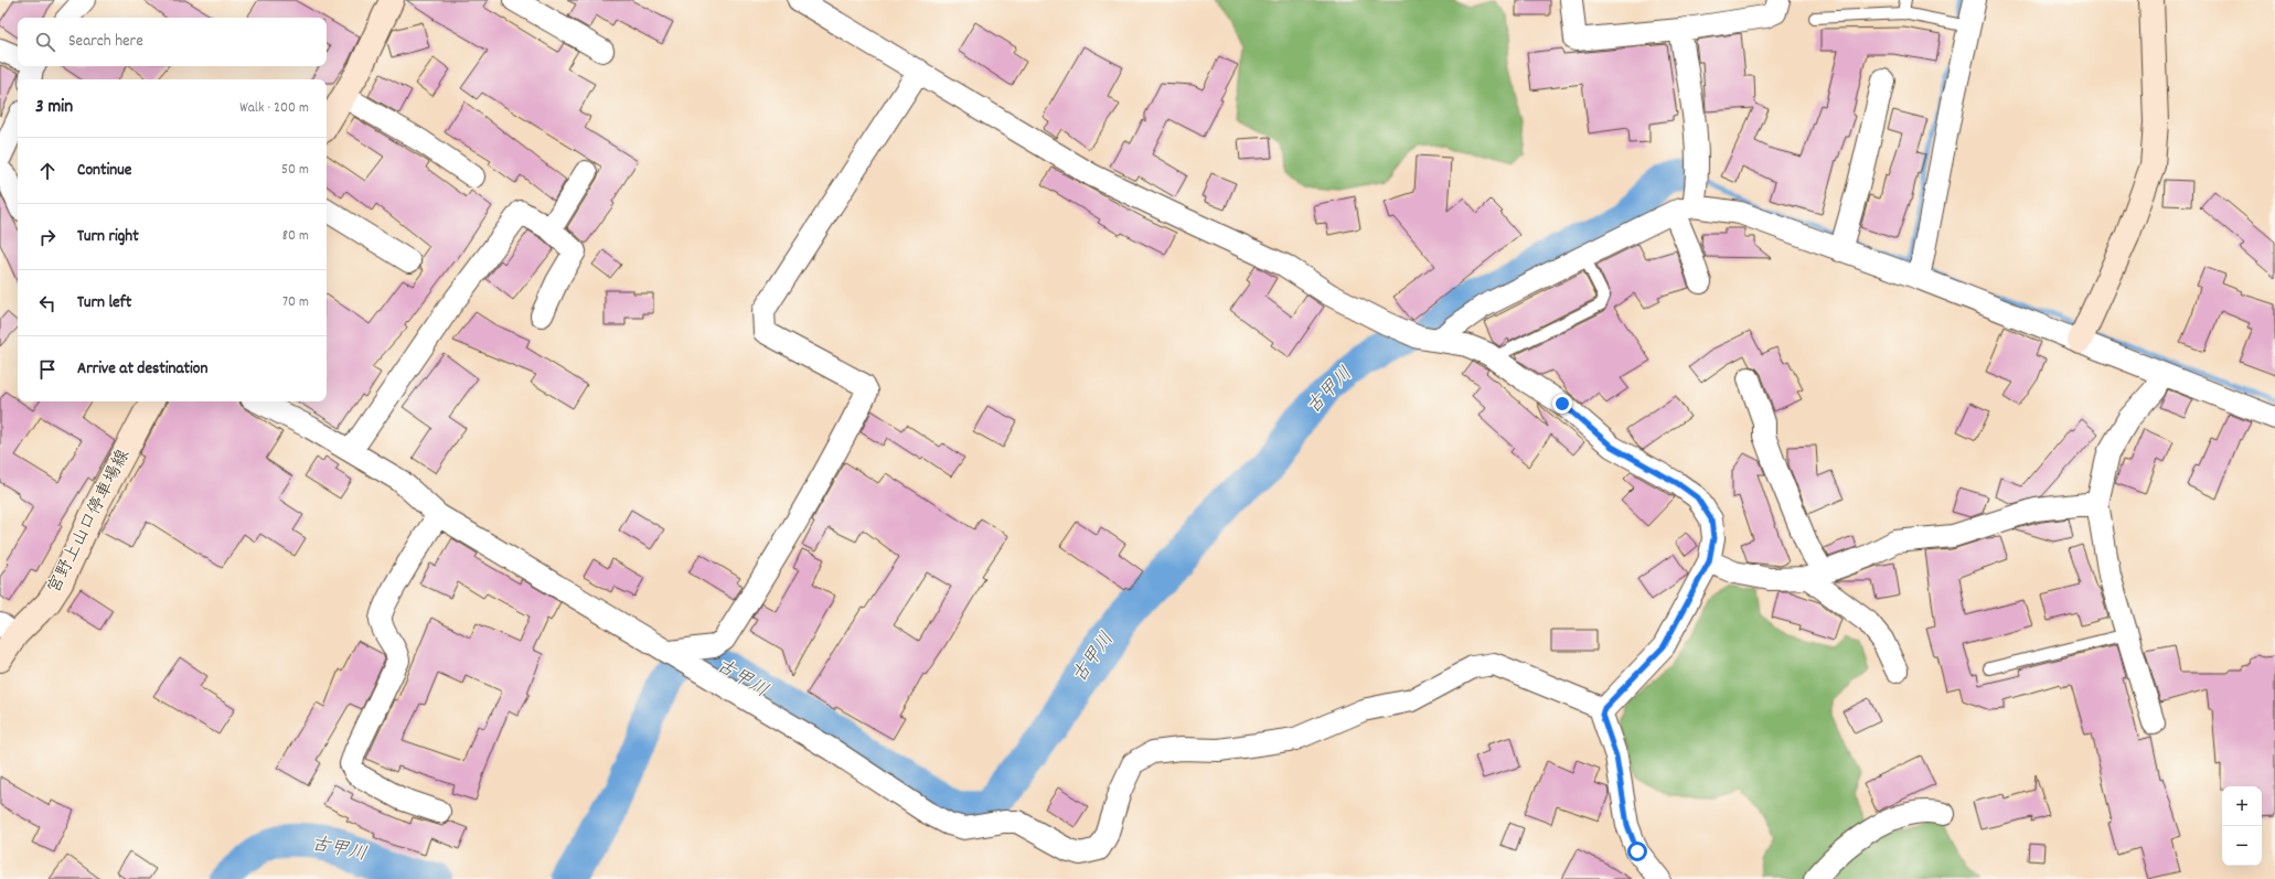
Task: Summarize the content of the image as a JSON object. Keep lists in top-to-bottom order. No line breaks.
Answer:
{"streets":{"main road":["宮野上山口停車場線"]},"water":["古甲川"],"page":{"search":"Search here","heading":["3 min","Walk · 200 m"],"list":[["Continue","50 m"],["Turn right","80 m"],["Turn left","70 m"],"Arrive at destination"],"map_buttons":["+","−"]}}
